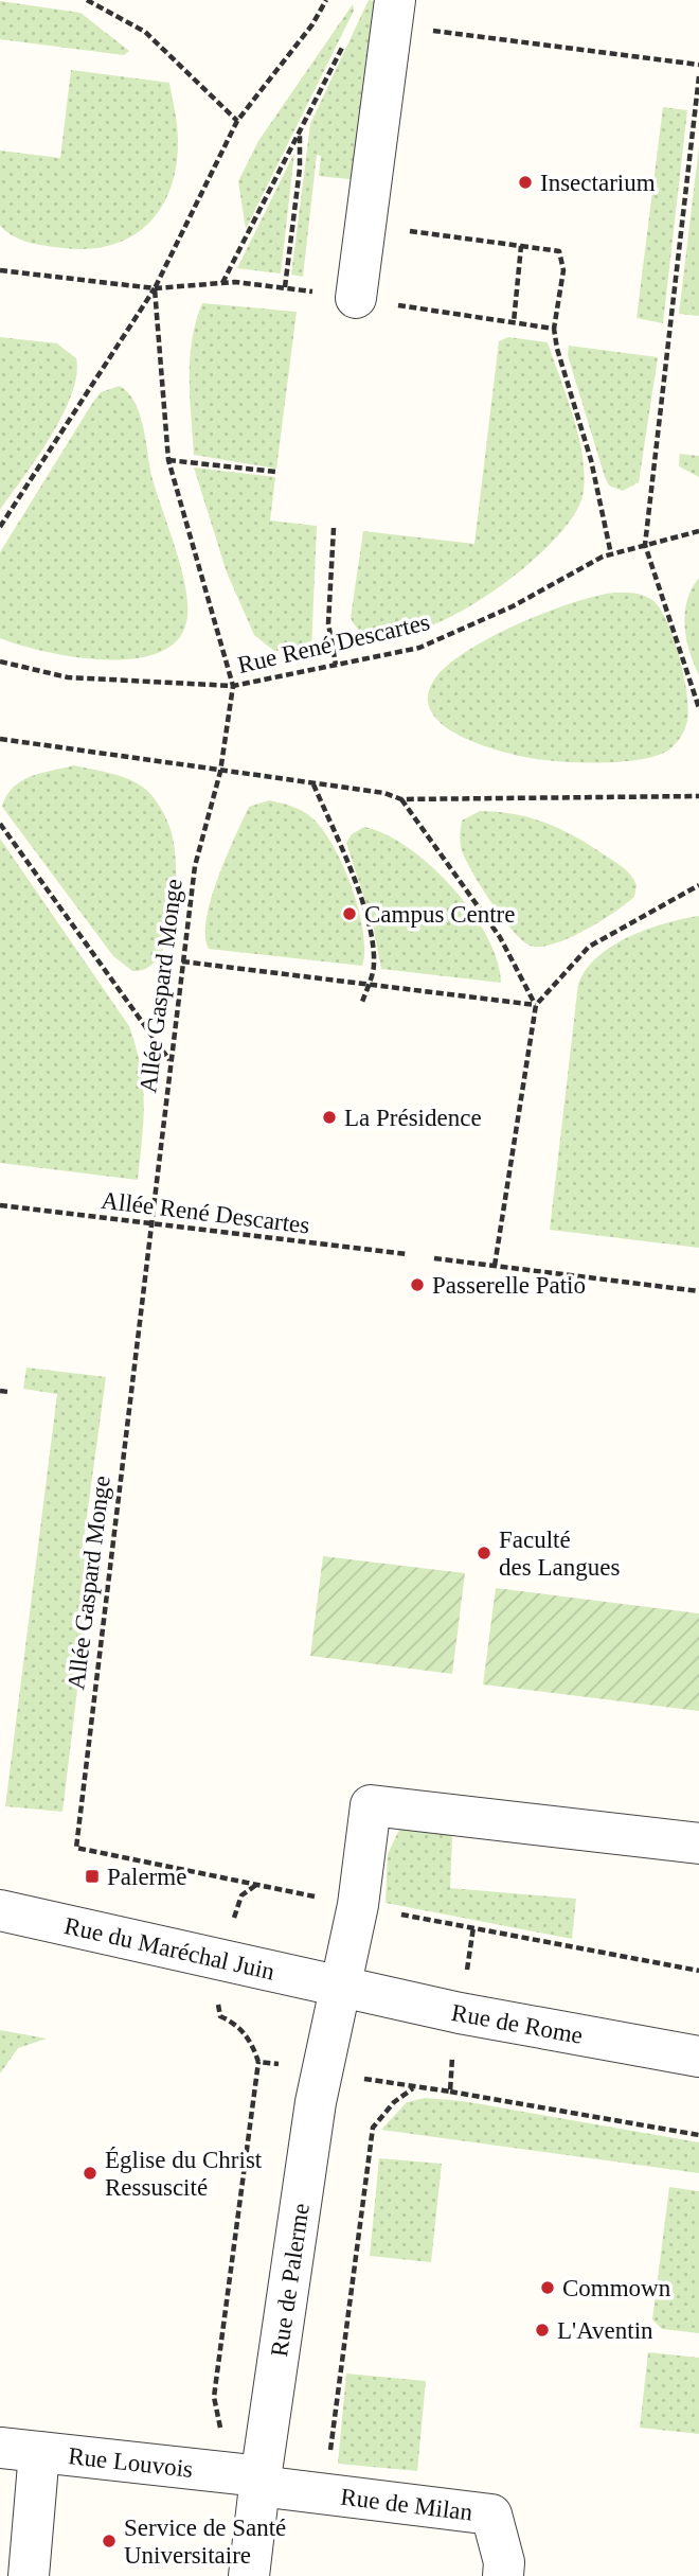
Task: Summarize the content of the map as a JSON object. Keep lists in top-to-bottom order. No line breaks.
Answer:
{"streets":{"street":["Rue du Maréchal Juin","Rue de Rome","Rue de Palerme","Rue Louvois","Rue de Milan"],"path":["Rue René Descartes","Allée Gaspard Monge","Allée René Descartes"]},"crossings":[["Rue René Descartes","Allée Gaspard Monge"],["Allée Gaspard Monge","Allée René Descartes"],["Rue du Maréchal Juin","Rue de Rome"],["Rue du Maréchal Juin","Rue de Palerme"],["Rue de Rome","Rue de Palerme"],["Rue de Palerme","Rue Louvois"],["Rue de Palerme","Rue de Milan"],["Rue Louvois","Rue de Milan"]],"places":{"other":["Insectarium","Campus Centre","La Présidence","Passerelle Patio","Faculté des Langues","Église du Christ Ressuscité","Commown","L'Aventin","Service de Santé Universitaire"],"transit":["Palerme"]}}
